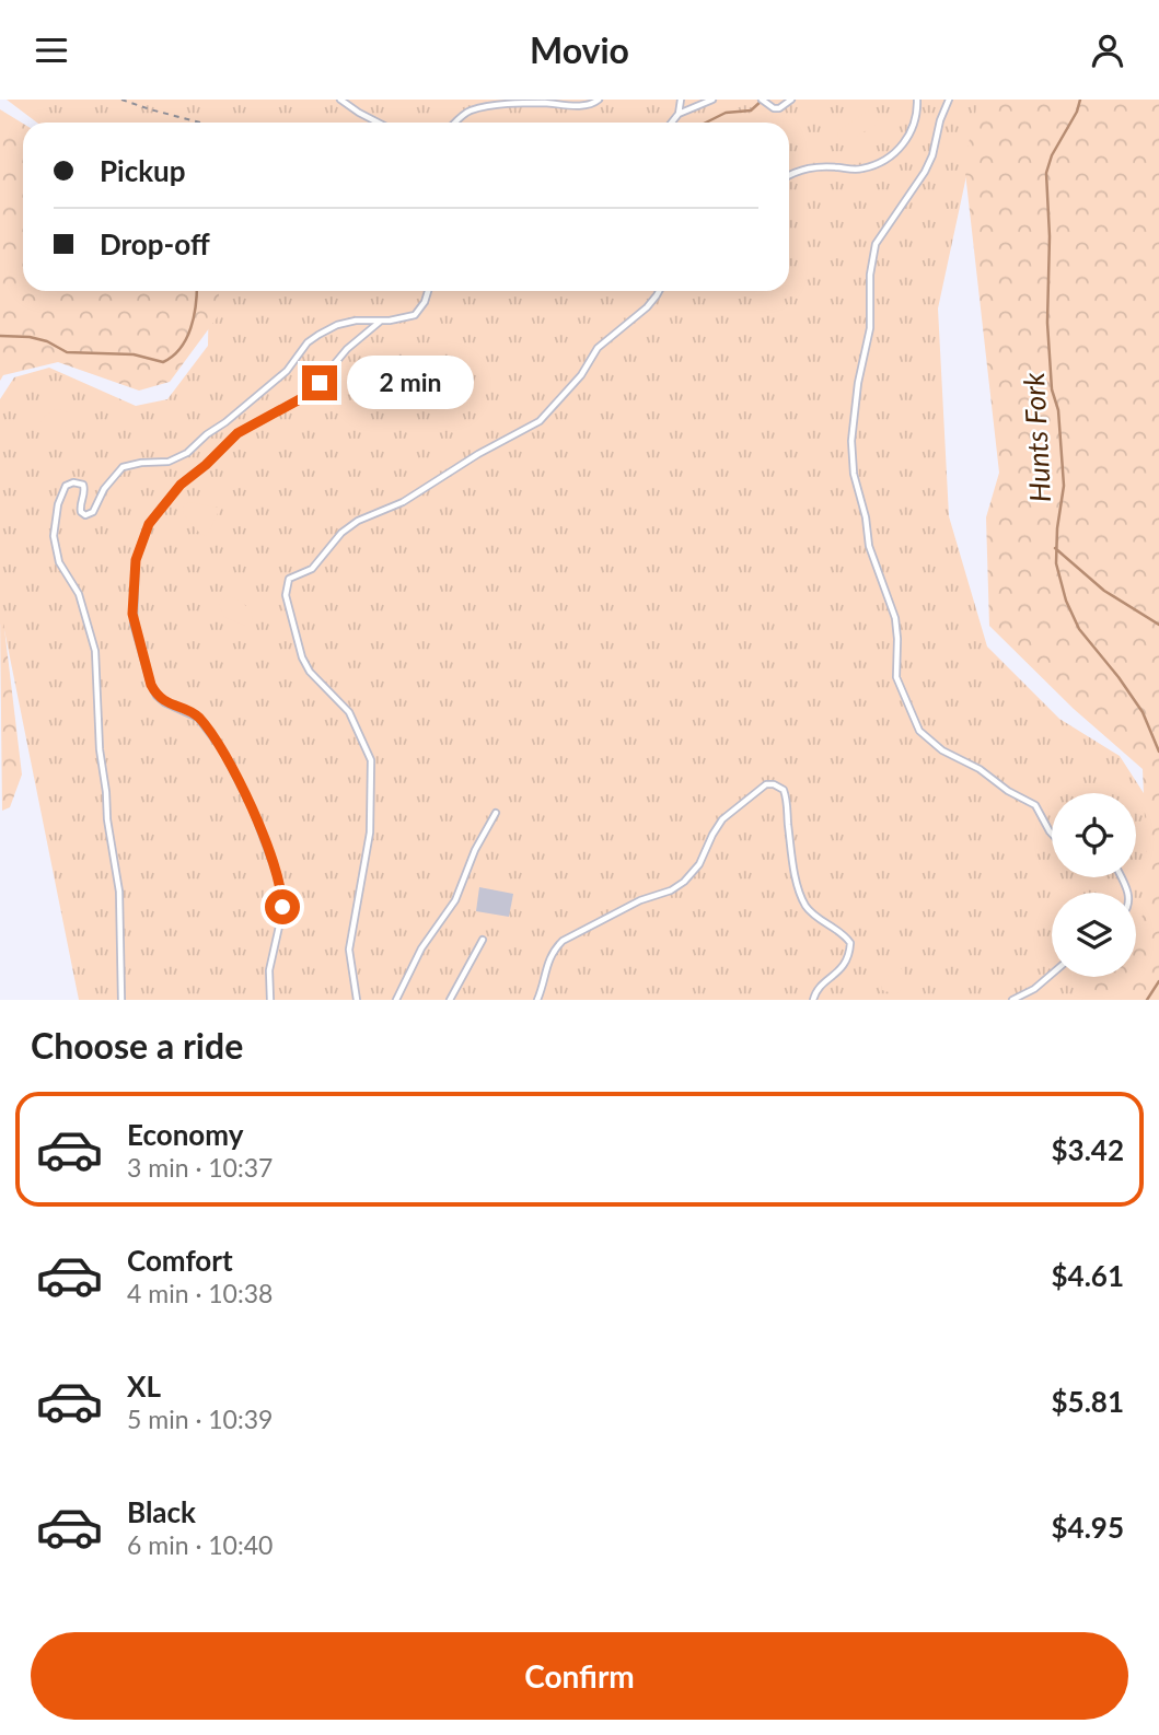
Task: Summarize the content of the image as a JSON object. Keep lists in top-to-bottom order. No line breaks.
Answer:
{"water":["Hunts Fork"],"page":{"header":"Movio","banner":["Pickup","Drop-off"],"bubble":"2 min","heading":"Choose a ride","list":[{"name":"Economy","note":"3 min · 10:37","value":"$3.42"},{"name":"Comfort","note":"4 min · 10:38","value":"$4.61"},{"name":"XL","note":"5 min · 10:39","value":"$5.81"},{"name":"Black","note":"6 min · 10:40","value":"$4.95"}],"buttons":"Confirm"}}
